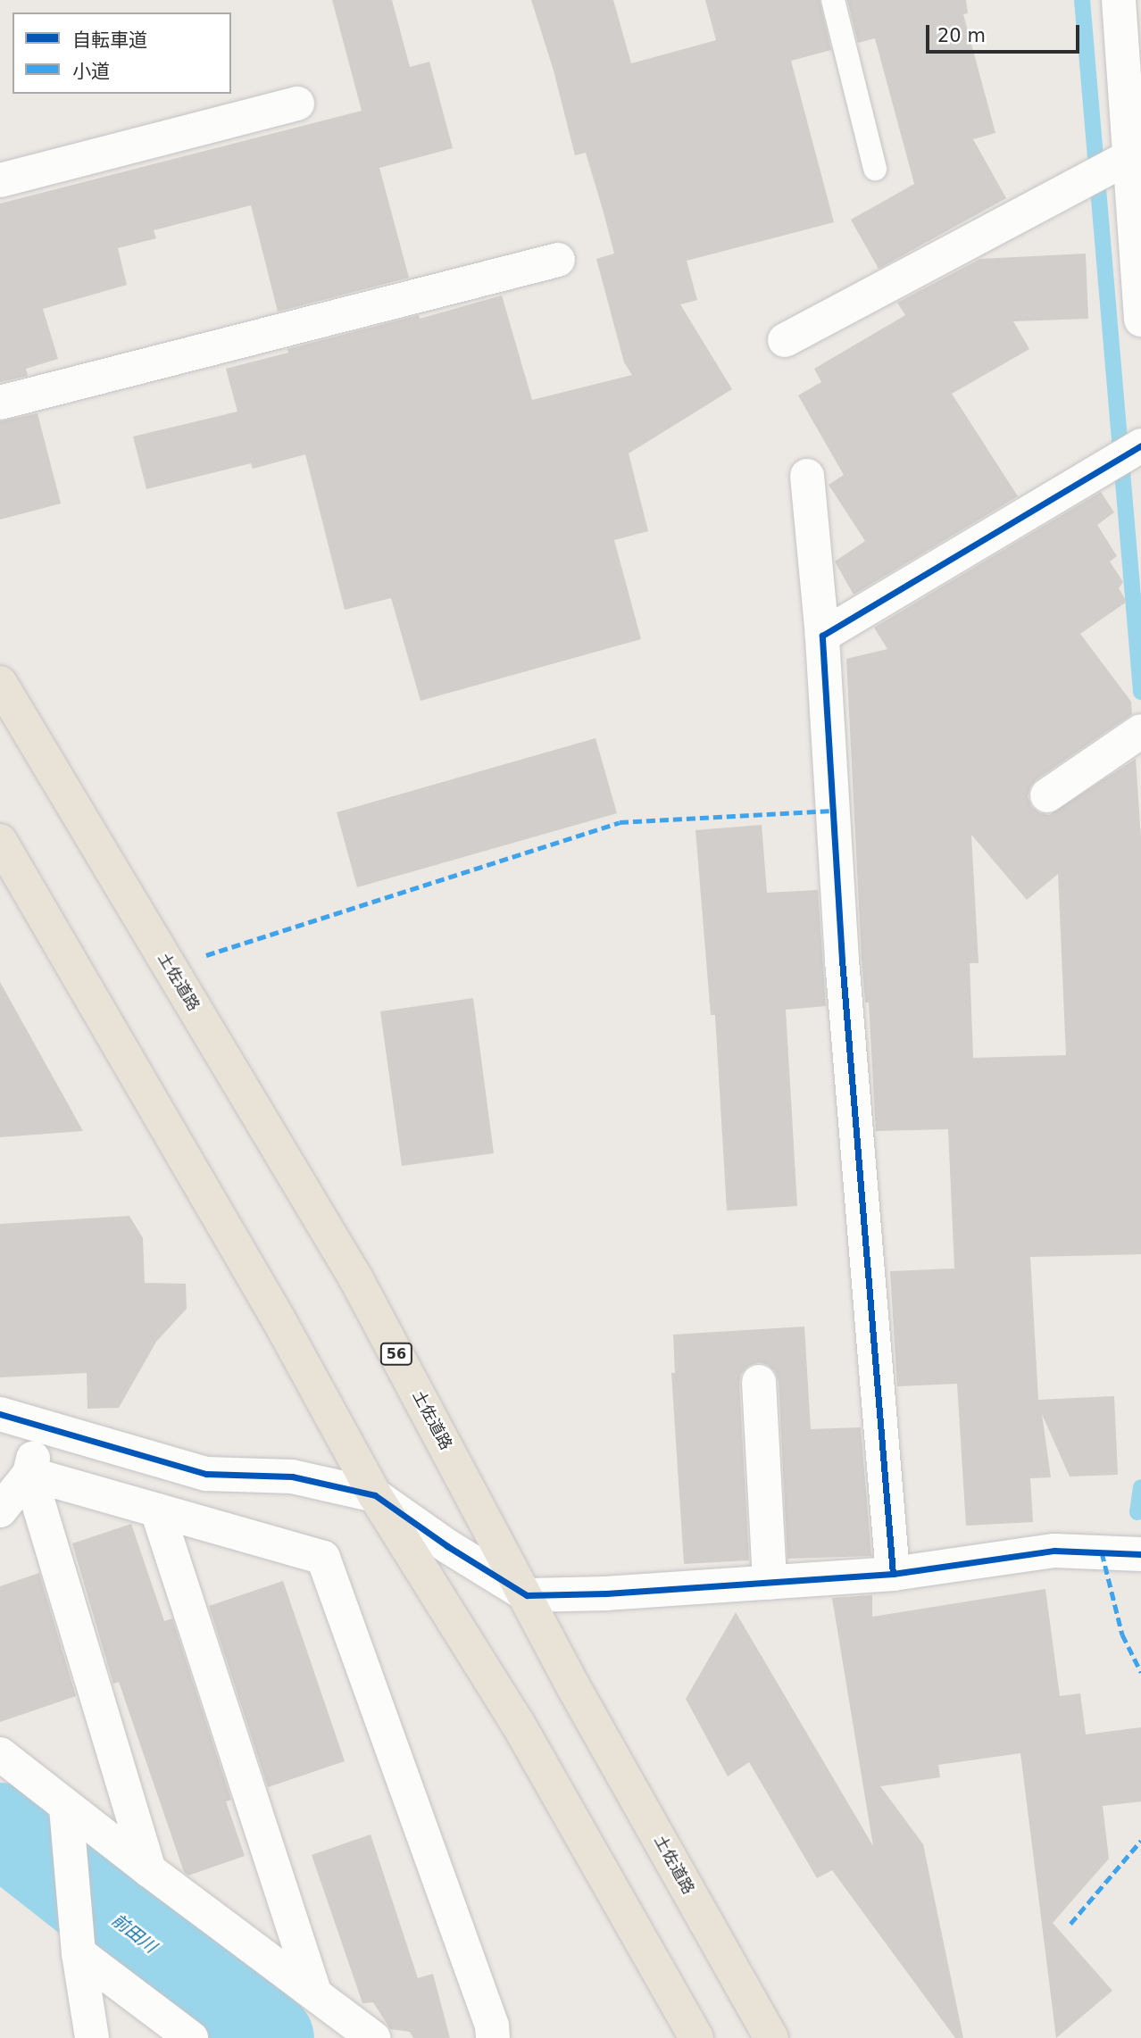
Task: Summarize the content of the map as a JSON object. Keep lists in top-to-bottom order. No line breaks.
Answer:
{"streets":{"highway":["土佐道路","56"]},"water":["前田川"],"legend":["自転車道","小道"],"scale_bar":"20 m"}
